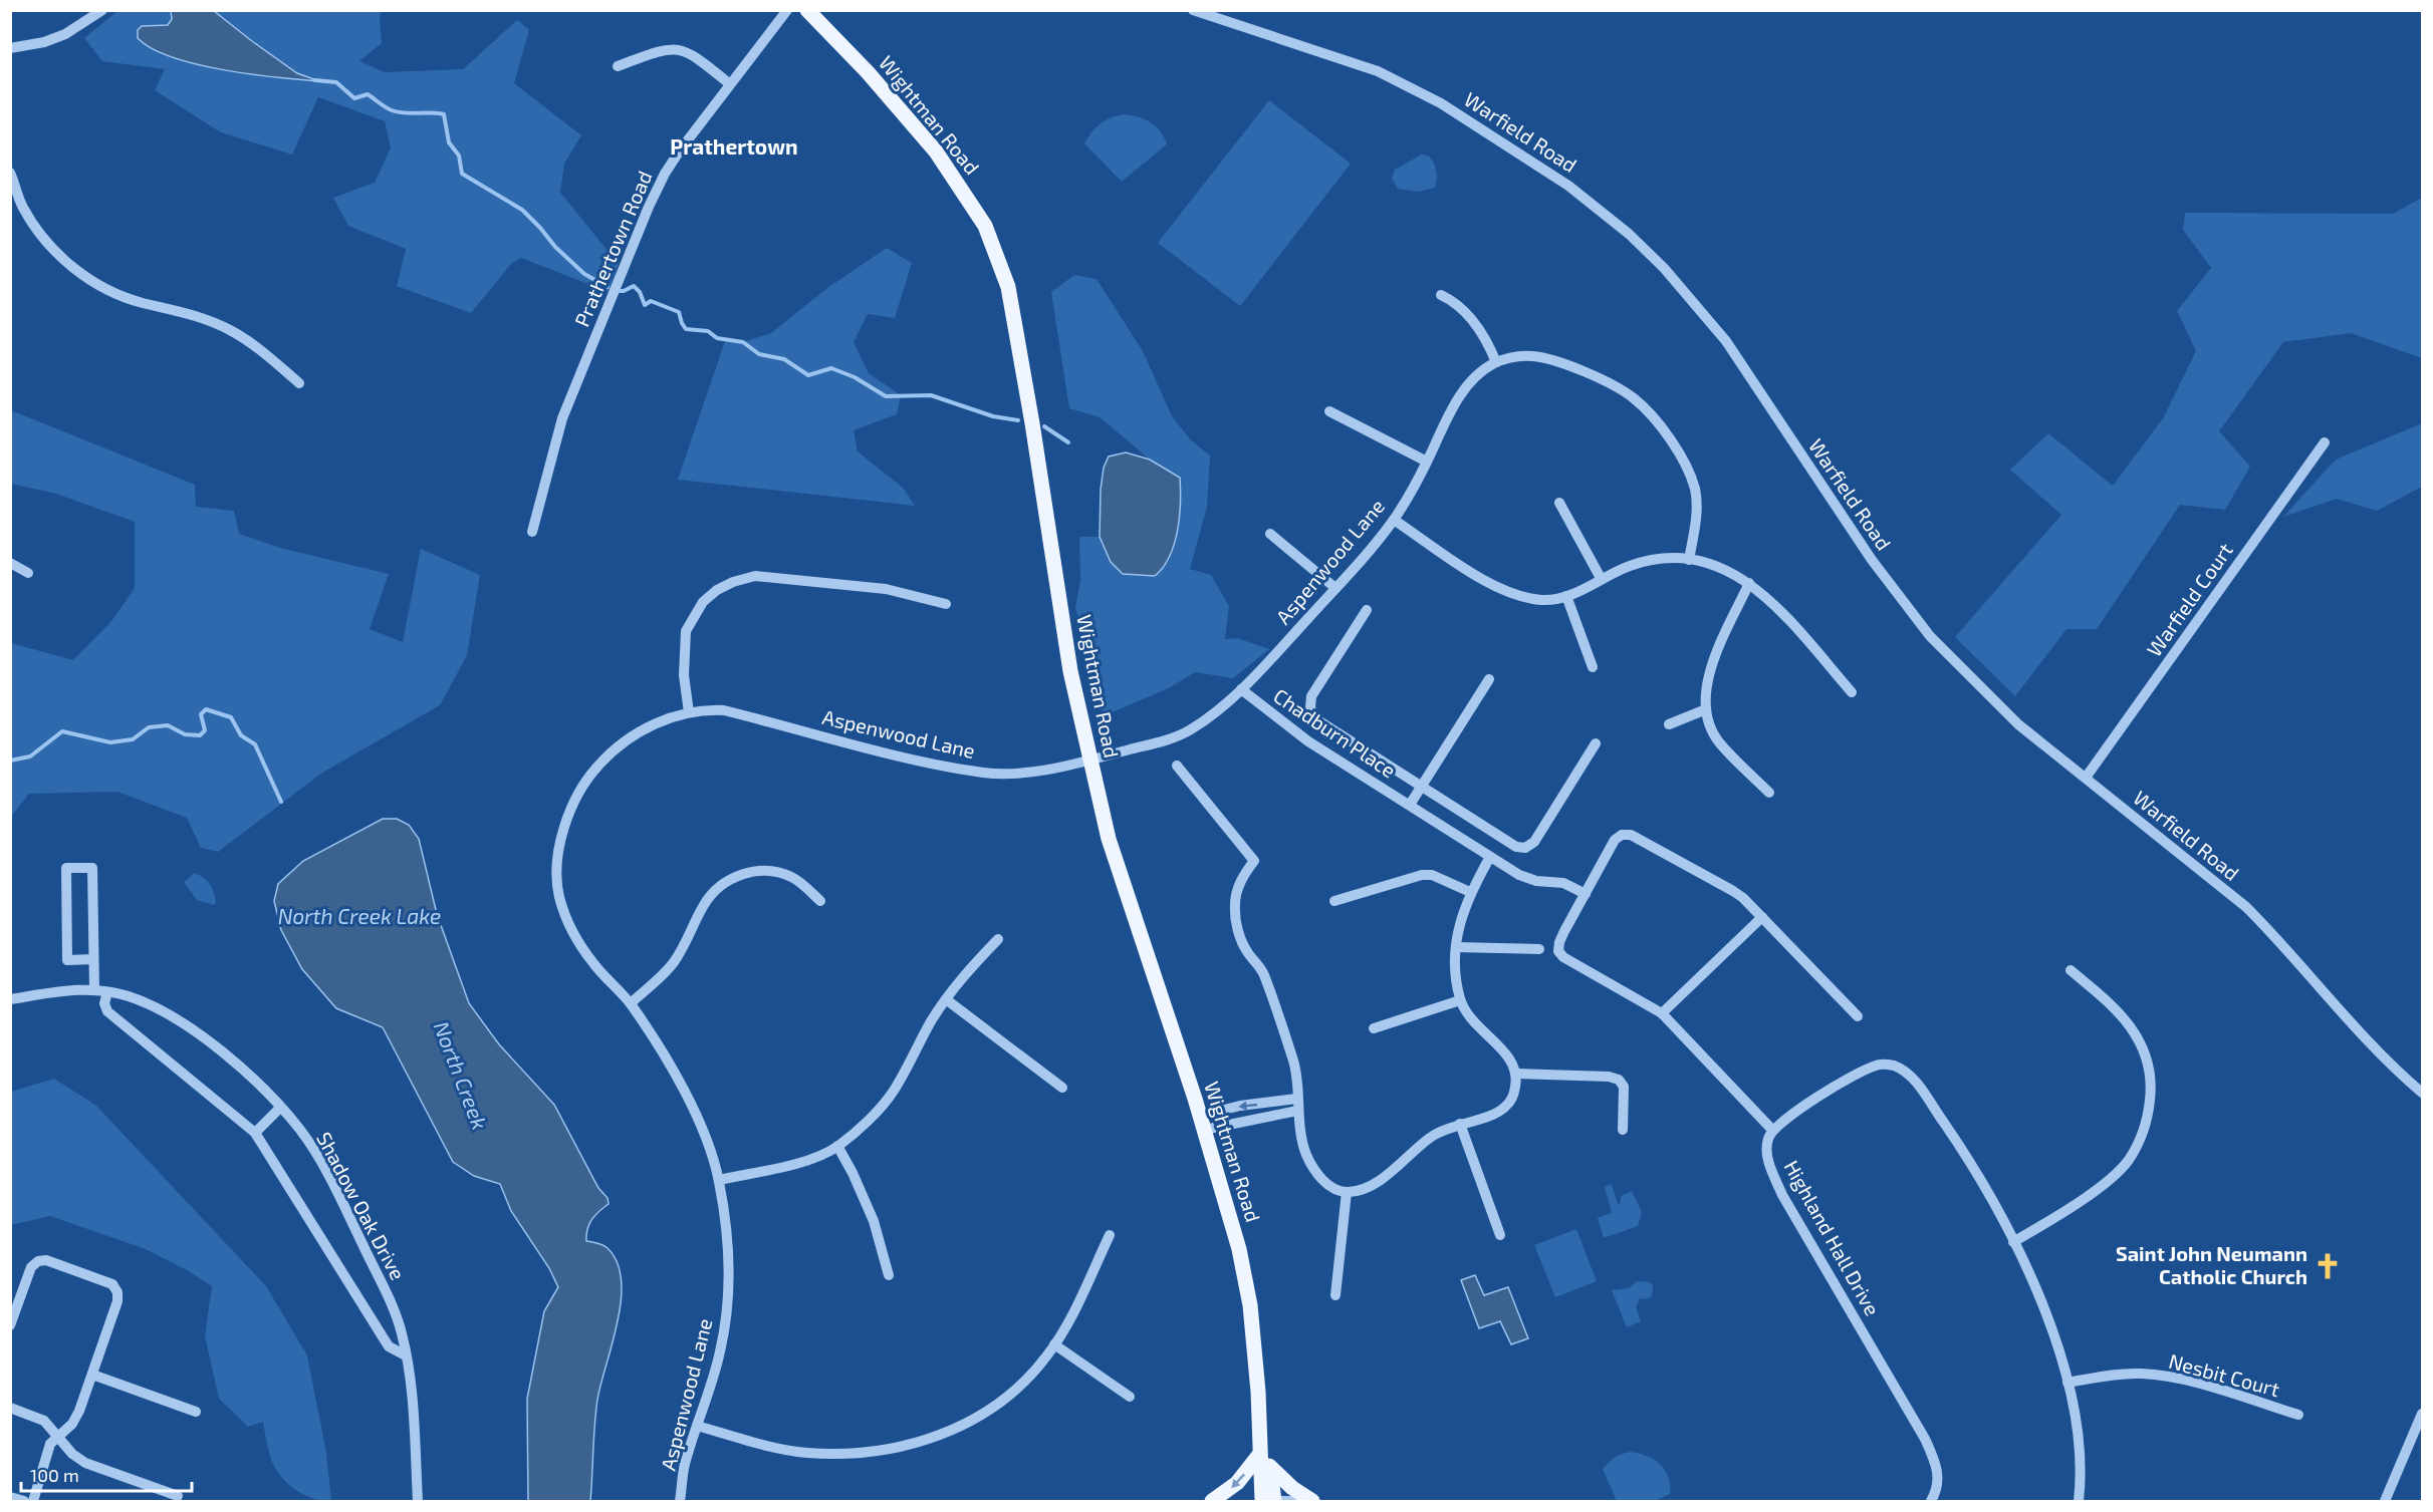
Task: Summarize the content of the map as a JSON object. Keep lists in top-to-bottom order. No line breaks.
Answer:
{"streets":{"main road":["Wightman Road"],"street":["Warfield Road","Prathertown Road","Aspenwood Lane","Warfield Court","Chadburn Place","Shadow Oak Drive","Highland Hall Drive","Nesbit Court"]},"crossings":[["Wightman Road","Aspenwood Lane"],["Warfield Road","Warfield Court"],["Aspenwood Lane","Chadburn Place"]],"districts":["Prathertown"],"water":["North Creek Lake","North Creek"],"places":{"church":["Saint John Neumann Catholic Church"]},"scale_bar":"100 m"}
